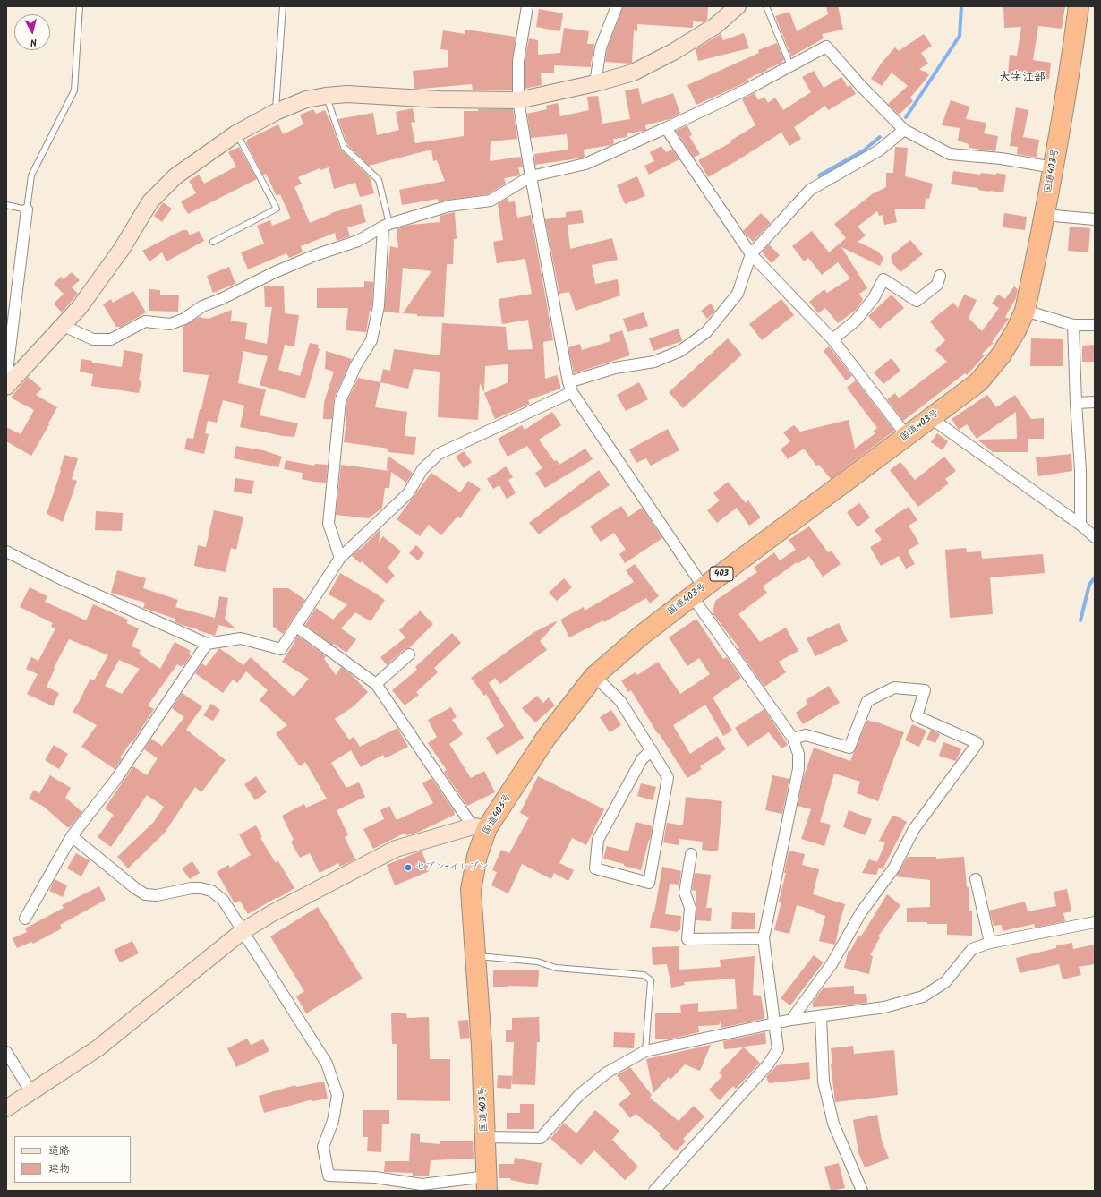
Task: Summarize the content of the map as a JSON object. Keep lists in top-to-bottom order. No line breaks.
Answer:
{"streets":{"highway":["国道403号","403"]},"districts":["大字江部"],"places":["セブン-イレブン"],"legend":["道路","建物"],"north":"bottom"}
